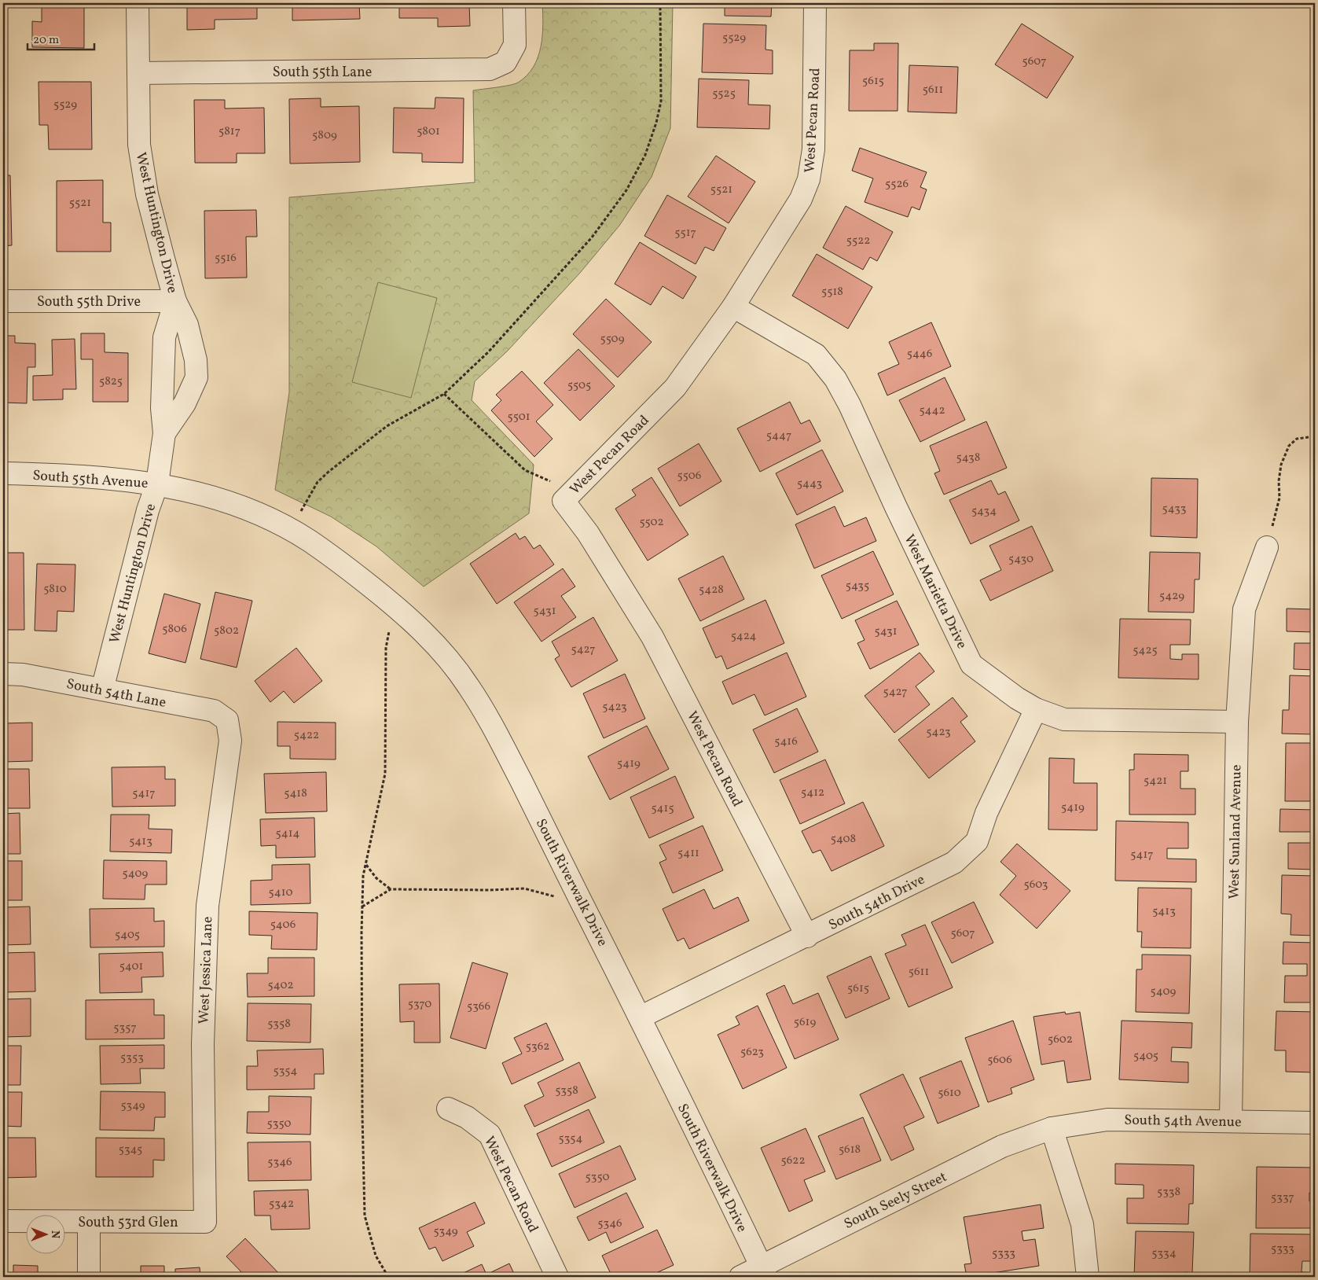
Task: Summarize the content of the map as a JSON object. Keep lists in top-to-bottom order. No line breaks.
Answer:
{"streets":{"street":["South 55th Lane","West Pecan Road","West Huntington Drive","South 55th Drive","South 55th Avenue","West Marietta Drive","South 54th Lane","West Sunland Avenue","South Riverwalk Drive","South 54th Drive","West Jessica Lane","South 54th Avenue","South Seely Street","South 53rd Glen"]},"crossings":[["South 55th Lane","West Huntington Drive"],["West Pecan Road","West Marietta Drive"],["West Pecan Road","South 54th Drive"],["West Huntington Drive","South 55th Drive"],["West Huntington Drive","South 55th Avenue"],["West Huntington Drive","South 54th Lane"],["South 55th Avenue","South Riverwalk Drive"],["West Marietta Drive","West Sunland Avenue"],["West Marietta Drive","South 54th Drive"],["South 54th Lane","West Jessica Lane"],["West Sunland Avenue","South 54th Avenue"],["South Riverwalk Drive","South 54th Drive"],["South Riverwalk Drive","South Seely Street"],["West Jessica Lane","South 53rd Glen"],["South 54th Avenue","South Seely Street"]],"house_numbers":["5529","5607","5615","5611","5525","5529","5817","5801","5809","5526","5521","5521","5517","5522","5516","5518","5509","5446","5825","5505","5442","5501","5447","5438","5506","5443","5433","5434","5502","5430","5435","5810","5428","5429","5431","5806","5802","5431","5424","5427","5425","5427","5423","5423","5422","5416","5419","5421","5412","5417","5418","5419","5415","5414","5408","5413","5411","5417","5409","5603","5410","5413","5406","5607","5405","5401","5611","5402","5615","5409","5370","5366","5619","5358","5357","5602","5362","5623","5405","5353","5606","5354","5358","5610","5349","5350","5354","5345","5618","5622","5346","5350","5338","5337","5342","5346","5349","5333","5333","5334"],"scale_bar":"20 m","north":"right"}
